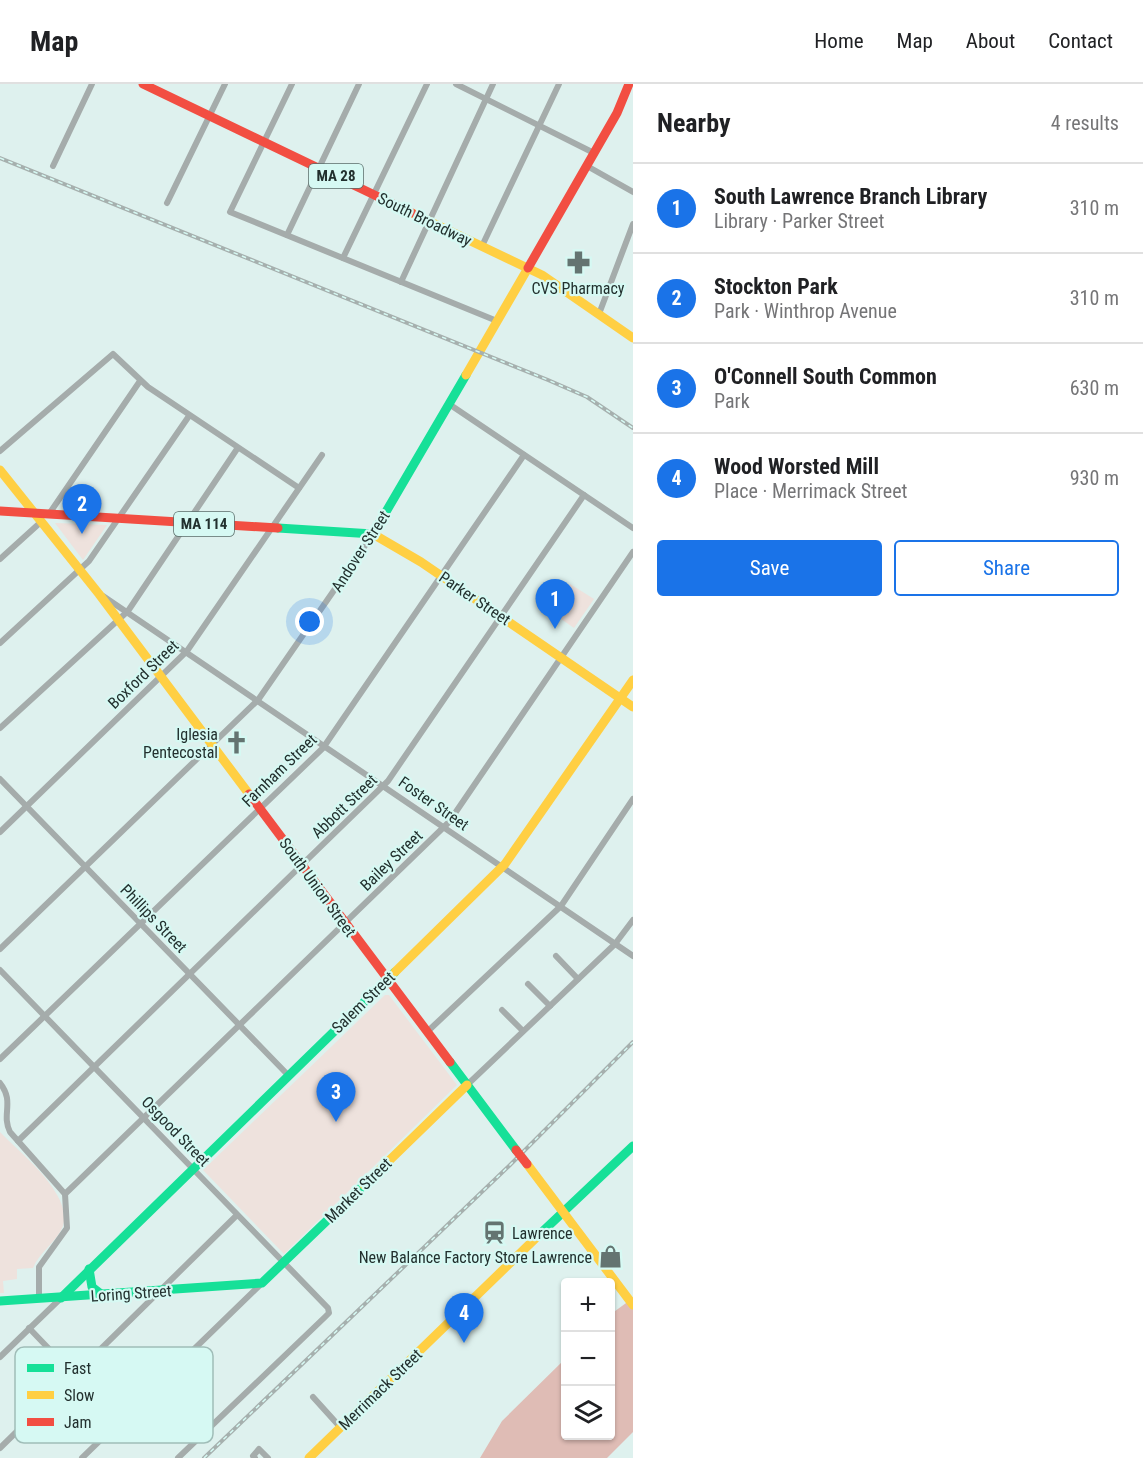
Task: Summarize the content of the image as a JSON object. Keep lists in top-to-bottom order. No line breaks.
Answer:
{"streets":{"main road":["MA 28","South Broadway","MA 114","Andover Street","Parker Street","South Union Street","Salem Street","Market Street","Loring Street","Merrimack Street"],"street":["Boxford Street","Farnham Street","Foster Street","Abbott Street","Bailey Street","Phillips Street","Osgood Street"]},"crossings":[["South Broadway","Andover Street"],["MA 114","Andover Street"],["MA 114","Parker Street"],["MA 114","Boxford Street"],["MA 114","South Union Street"],["Andover Street","Parker Street"],["Andover Street","Foster Street"],["Andover Street","South Union Street"],["Andover Street","Phillips Street"],["Parker Street","Farnham Street"],["Parker Street","Abbott Street"],["Parker Street","Bailey Street"],["Parker Street","Salem Street"],["Boxford Street","Foster Street"],["Boxford Street","South Union Street"],["Boxford Street","Phillips Street"],["Farnham Street","Foster Street"],["Farnham Street","South Union Street"],["Farnham Street","Phillips Street"],["Farnham Street","Osgood Street"],["Foster Street","Abbott Street"],["Foster Street","Bailey Street"],["Foster Street","South Union Street"],["Foster Street","Salem Street"],["Foster Street","Market Street"],["Abbott Street","South Union Street"],["Abbott Street","Phillips Street"],["Abbott Street","Osgood Street"],["Bailey Street","South Union Street"],["Bailey Street","Phillips Street"],["Bailey Street","Osgood Street"],["South Union Street","Salem Street"],["South Union Street","Market Street"],["South Union Street","Merrimack Street"],["Phillips Street","Salem Street"],["Salem Street","Osgood Street"],["Salem Street","Loring Street"],["Osgood Street","Market Street"],["Market Street","Loring Street"]],"places":{"pharmacy":["CVS Pharmacy"],"church":["Iglesia Pentecostal"],"station":["Lawrence"],"shop":["New Balance Factory Store Lawrence"]},"legend":["Fast","Slow","Jam"],"page":{"header":"Map","nav":["Home","Map","About","Contact"],"heading":["Nearby","4 results"],"list":[{"mark":"1","name":"South Lawrence Branch Library","note":"Library · Parker Street","value":"310 m"},{"mark":"2","name":"Stockton Park","note":"Park · Winthrop Avenue","value":"310 m"},{"mark":"3","name":"O'Connell South Common","note":"Park","value":"630 m"},{"mark":"4","name":"Wood Worsted Mill","note":"Place · Merrimack Street","value":"930 m"}],"pins":["2","1","3","4"],"buttons":["Save","Share"],"map_buttons":["+","−"]}}
